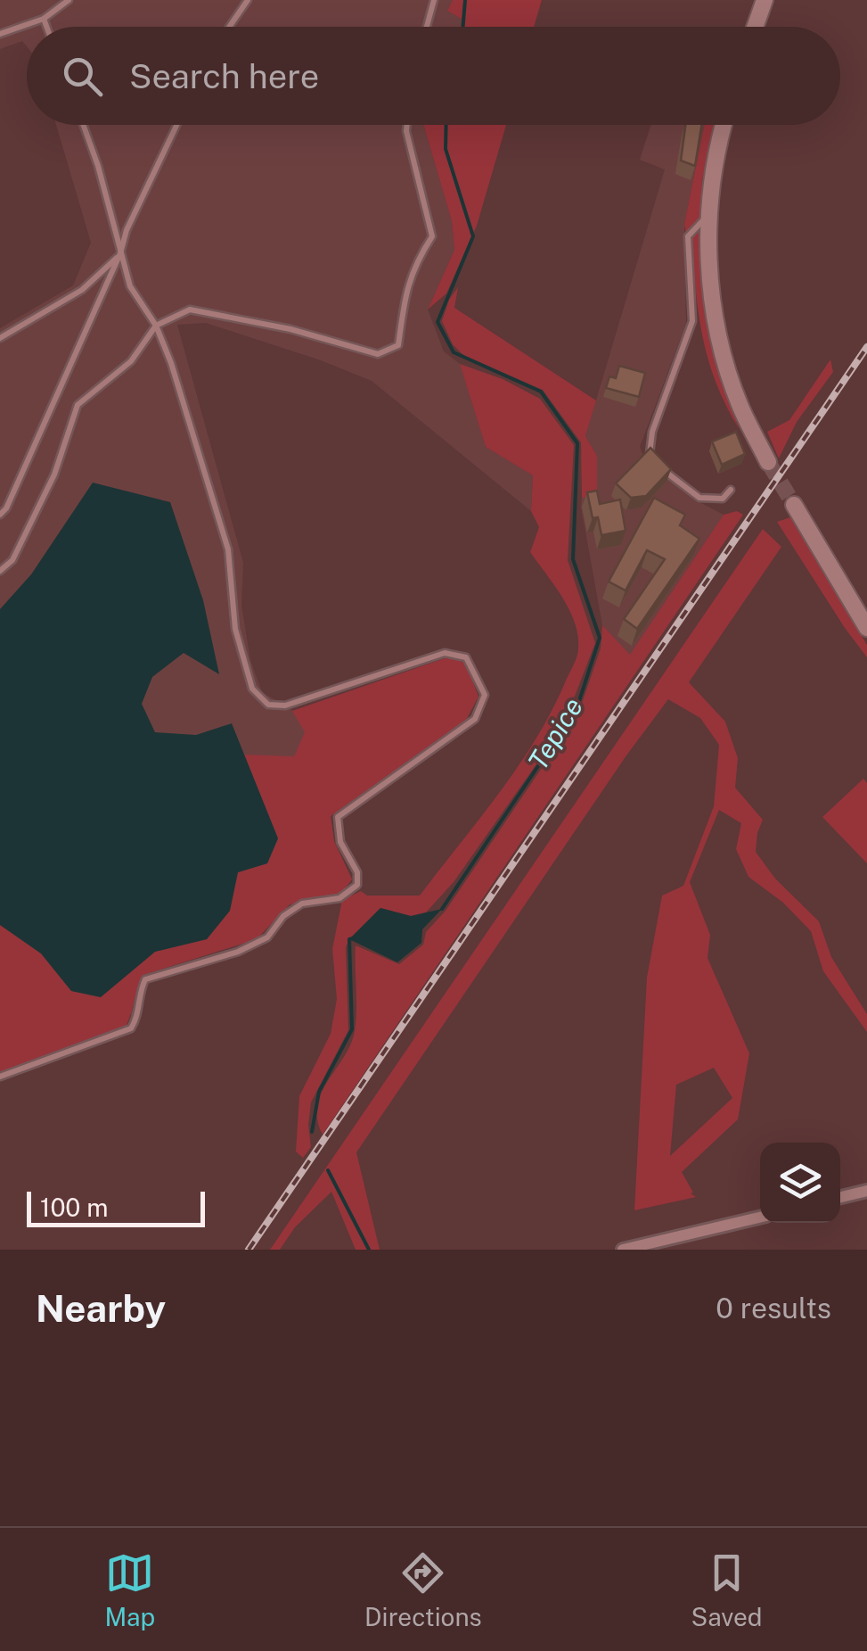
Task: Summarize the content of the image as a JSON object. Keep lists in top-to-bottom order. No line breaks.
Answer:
{"water":["Tepice"],"scale_bar":"100 m","page":{"search":"Search here","scale":"100 m","heading":["Nearby","0 results"],"nav":["Map","Directions","Saved"]}}
